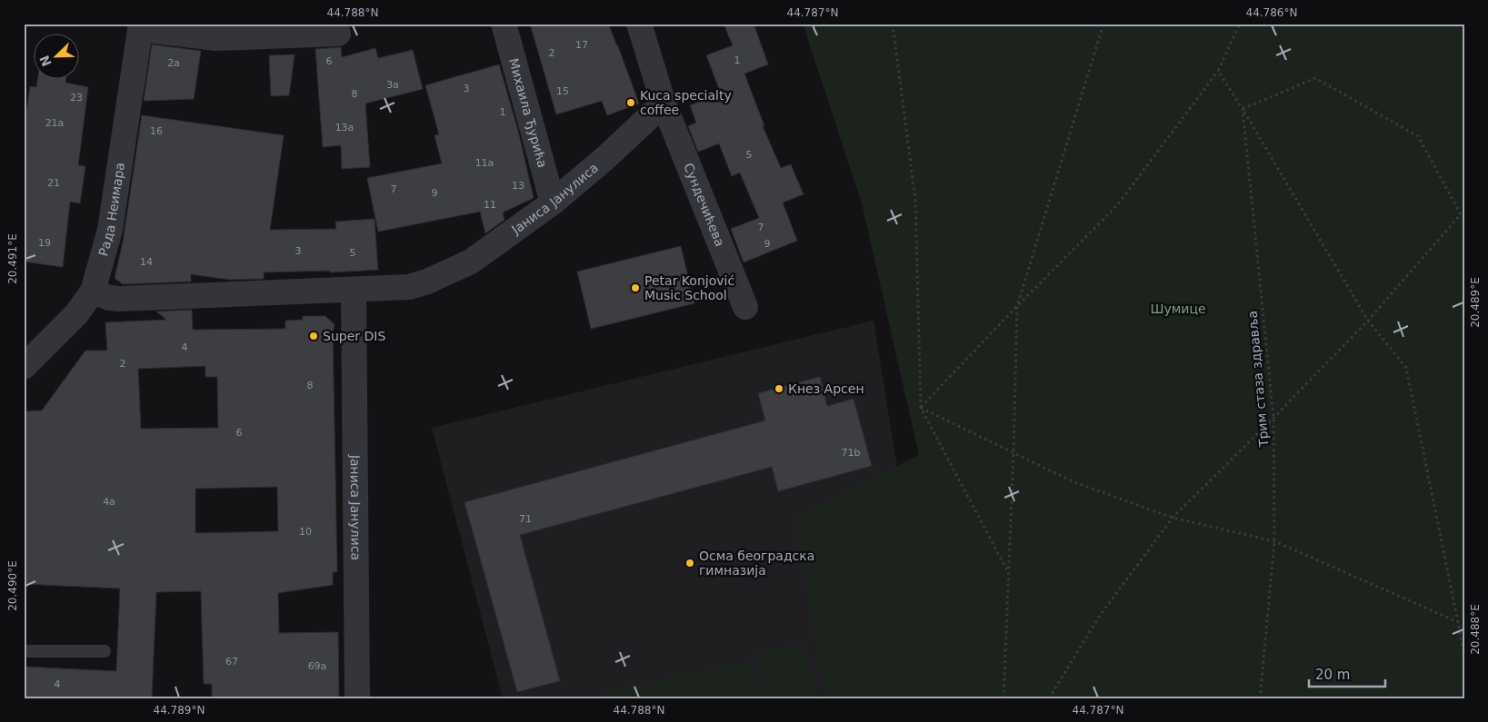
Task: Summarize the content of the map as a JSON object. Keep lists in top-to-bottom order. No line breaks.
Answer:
{"streets":{"street":["Михаила Ђурића","Јаниса Јанулиса","Сундечићева","Рада Неимара"],"path":["Трим стаза здравља"]},"crossings":[["Михаила Ђурића","Јаниса Јанулиса"],["Јаниса Јанулиса","Сундечићева"],["Јаниса Јанулиса","Рада Неимара"]],"parks":["Шумице"],"places":["Kuca specialty coffee","Petar Konjović Music School","Super DIS","Кнез Арсен","Осма београдска гимназија"],"house_numbers":["17","2","1","6","2a","3a","3","15","8","23","1","21a","13a","16","5","11a","21","13","7","9","11","7","19","9","3","5","14","4","2","8","6","71b","4a","71","10","67","69a","4"],"scale_bar":"20 m","north":"bottom left","coordinates":["44.788°N","44.787°N","44.786°N","20.491°E","20.489°E","20.490°E","20.488°E","44.789°N"]}
